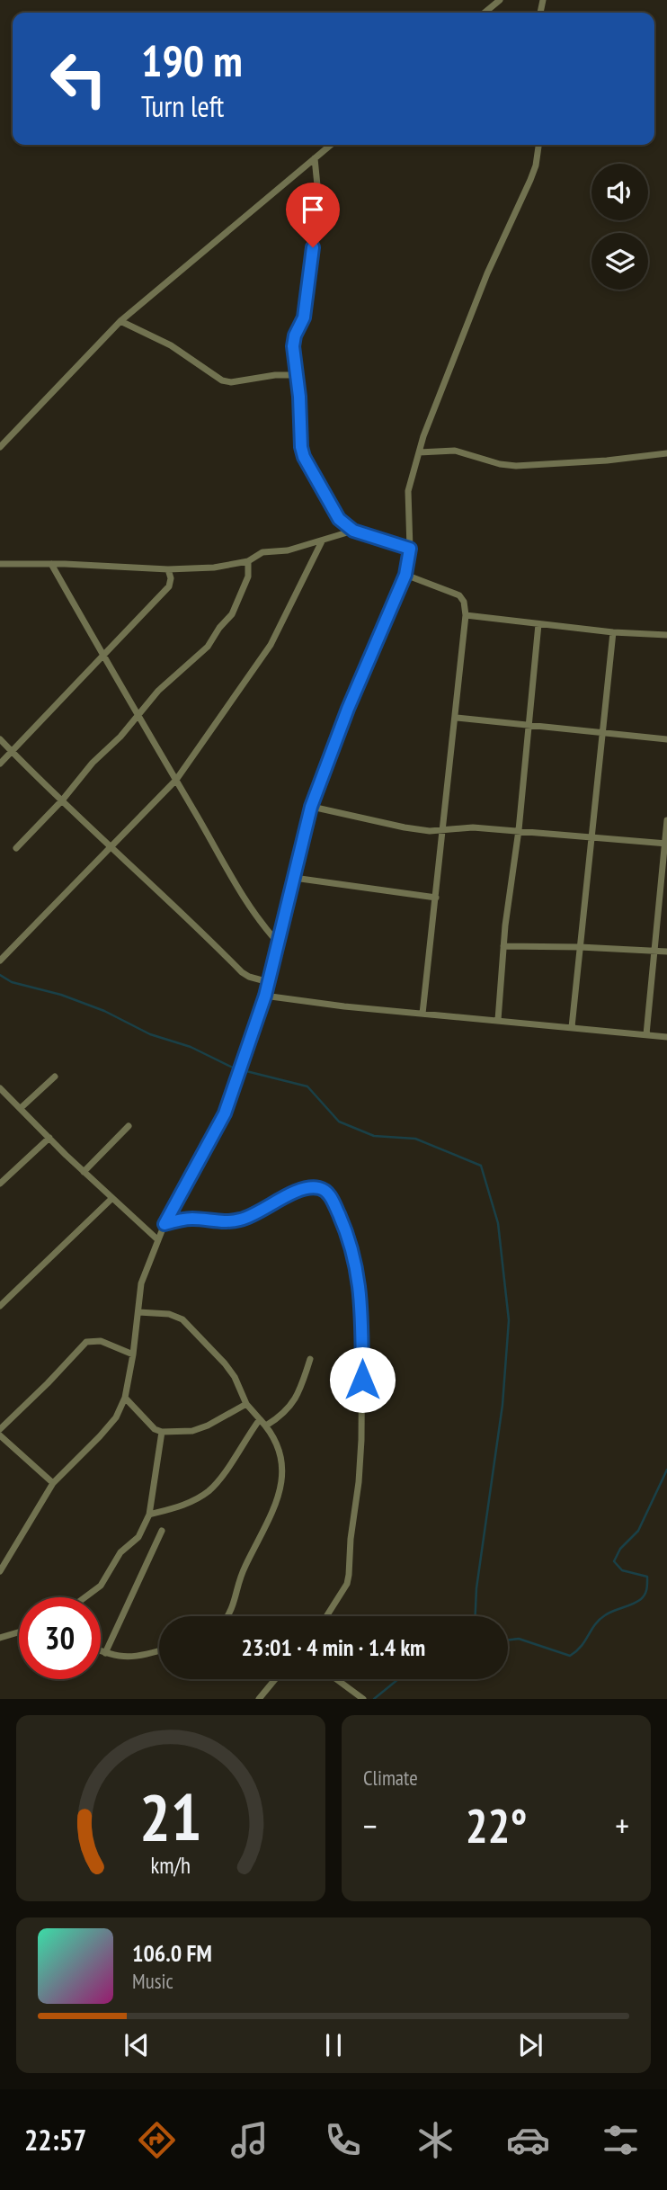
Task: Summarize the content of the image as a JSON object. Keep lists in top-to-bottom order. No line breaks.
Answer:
{"page":{"turn":["190 m","Turn left"],"limit":"30","trip":"23:01 · 4 min · 1.4 km","tile":"Climate","heat":["−","22°","+"],"song":["106.0 FM","Music"],"tabs":"22:57","gauge":["21","km/h"]}}
